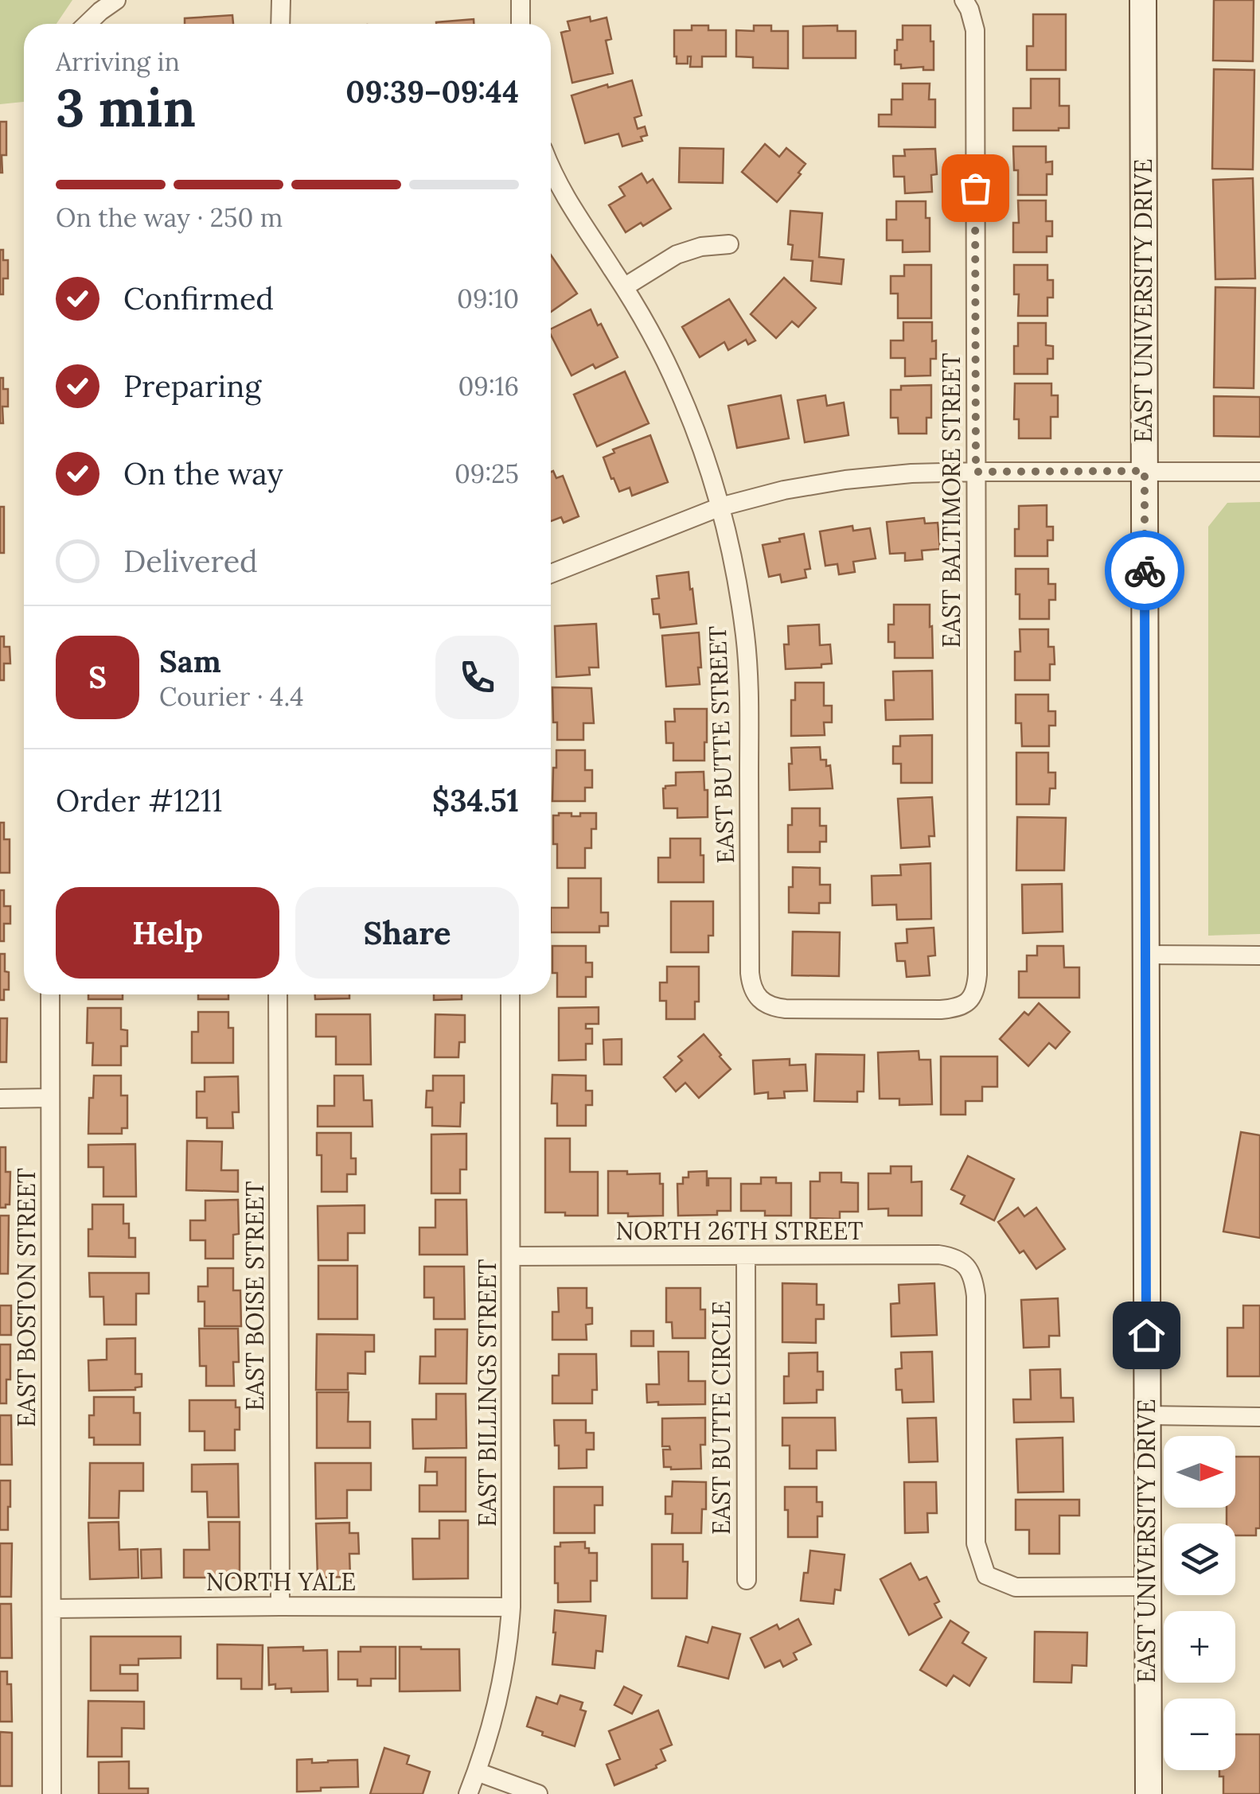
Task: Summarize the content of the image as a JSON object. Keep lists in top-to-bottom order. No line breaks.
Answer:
{"streets":{"main road":["EAST UNIVERSITY DRIVE"],"street":["EAST BALTIMORE STREET","EAST BUTTE STREET","NORTH 26TH STREET","EAST BOISE STREET","EAST BOSTON STREET","EAST BILLINGS STREET","EAST BUTTE CIRCLE","NORTH YALE"]},"crossings":[["EAST UNIVERSITY DRIVE","NORTH 26TH STREET"],["EAST BALTIMORE STREET","EAST BUTTE STREET"],["NORTH 26TH STREET","EAST BILLINGS STREET"],["NORTH 26TH STREET","EAST BUTTE CIRCLE"],["EAST BOISE STREET","NORTH YALE"],["EAST BOSTON STREET","NORTH YALE"],["EAST BILLINGS STREET","NORTH YALE"]],"north":"right","page":{"heading":["3 min","Arriving in","09:39–09:44"],"panel":["Sam","Courier · 4.4","Order #1211","$34.51"],"bar":"On the way · 250 m","list":[["Confirmed","09:10"],["Preparing","09:16"],["On the way","09:25"],"Delivered"],"round":"S","buttons":["Help","Share"],"map_buttons":["+","−"]}}
